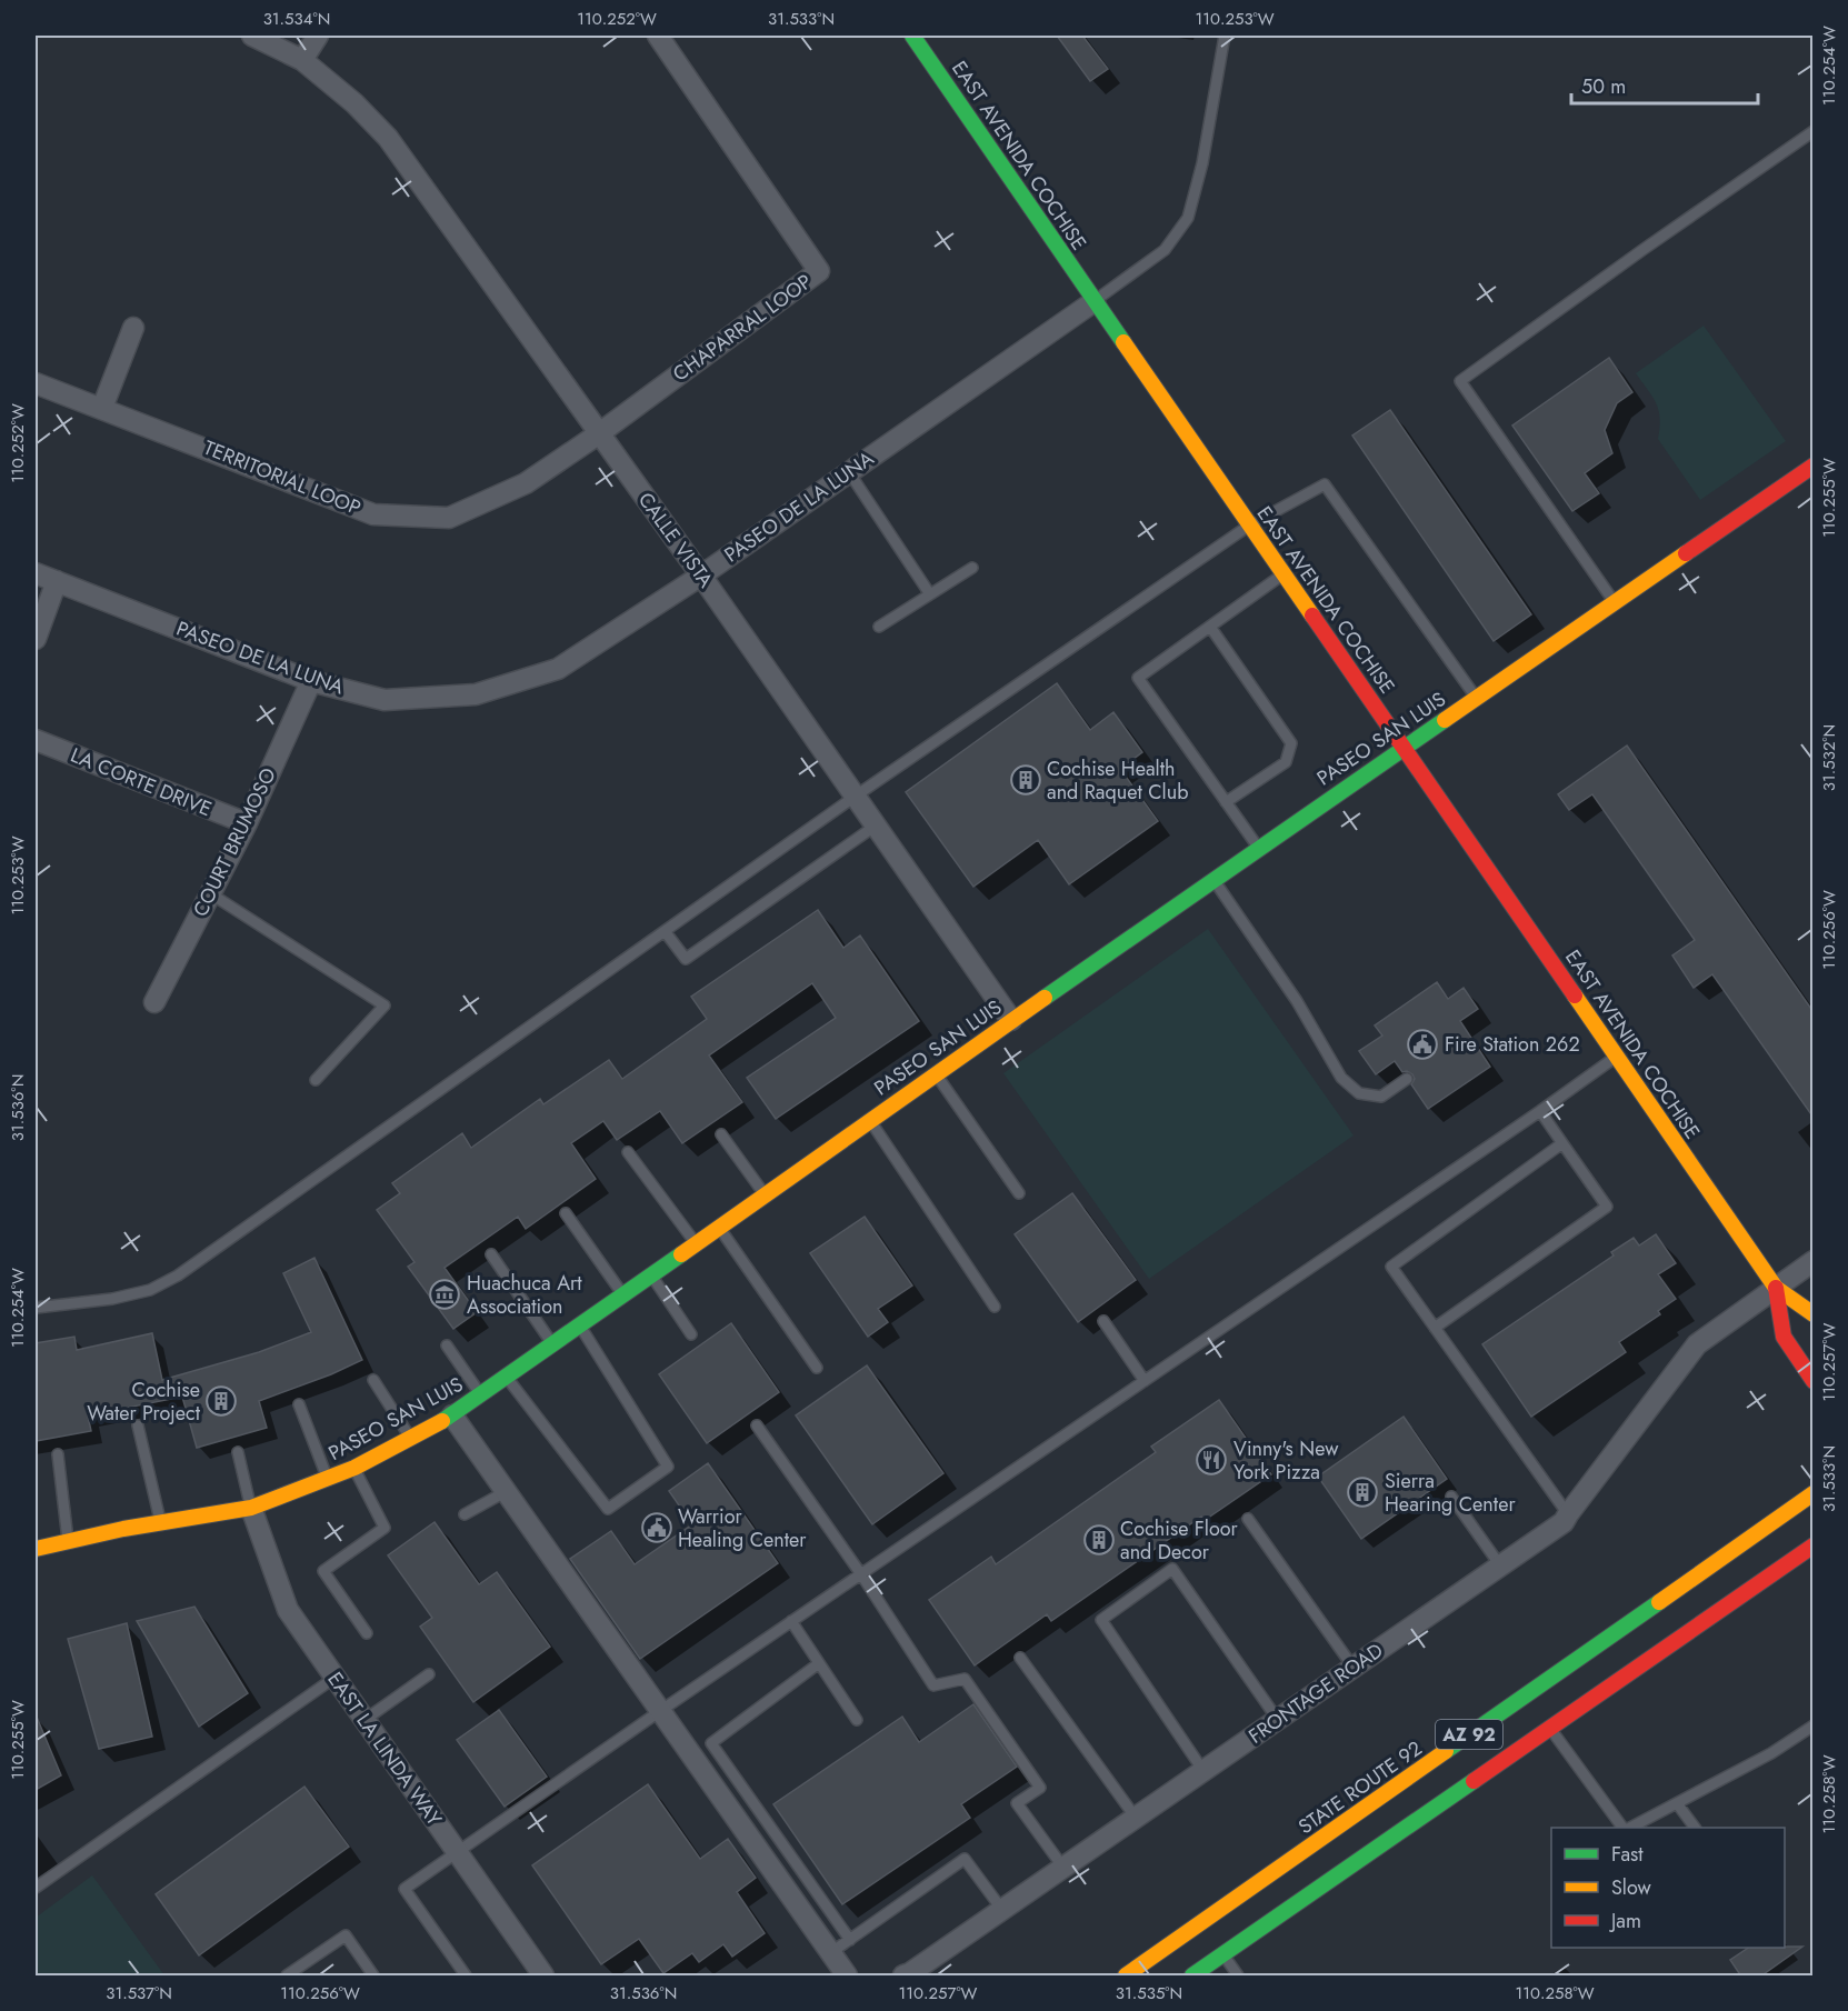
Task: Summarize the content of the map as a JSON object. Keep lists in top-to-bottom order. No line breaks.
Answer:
{"streets":{"street":["EAST AVENIDA COCHISE","CHAPARRAL LOOP","TERRITORIAL LOOP","PASEO DE LA LUNA","CALLE VISTA","PASEO SAN LUIS","LA CORTE DRIVE","COURT BRUMOSO","FRONTAGE ROAD","AZ 92","EAST LA LINDA WAY","STATE ROUTE 92"]},"crossings":[["EAST AVENIDA COCHISE","PASEO DE LA LUNA"],["EAST AVENIDA COCHISE","PASEO SAN LUIS"],["EAST AVENIDA COCHISE","FRONTAGE ROAD"],["CHAPARRAL LOOP","TERRITORIAL LOOP"],["CHAPARRAL LOOP","CALLE VISTA"],["TERRITORIAL LOOP","CALLE VISTA"],["PASEO DE LA LUNA","CALLE VISTA"],["PASEO DE LA LUNA","COURT BRUMOSO"],["CALLE VISTA","PASEO SAN LUIS"],["PASEO SAN LUIS","EAST LA LINDA WAY"],["LA CORTE DRIVE","COURT BRUMOSO"]],"places":{"building":["Cochise Health and Raquet Club","Cochise Water Project","Sierra Hearing Center","Cochise Floor and Decor"],"public building":["Fire Station 262","Warrior Healing Center"],"museum":["Huachuca Art Association"],"restaurant":["Vinny's New York Pizza"]},"legend":["Fast","Slow","Jam"],"scale_bar":"50 m","coordinates":["31.534°N","110.252°W","31.533°N","110.253°W","110.254°W","110.255°W","31.532°N","110.256°W","31.536°N","110.257°W","110.258°W","31.537°N","31.535°N"]}
